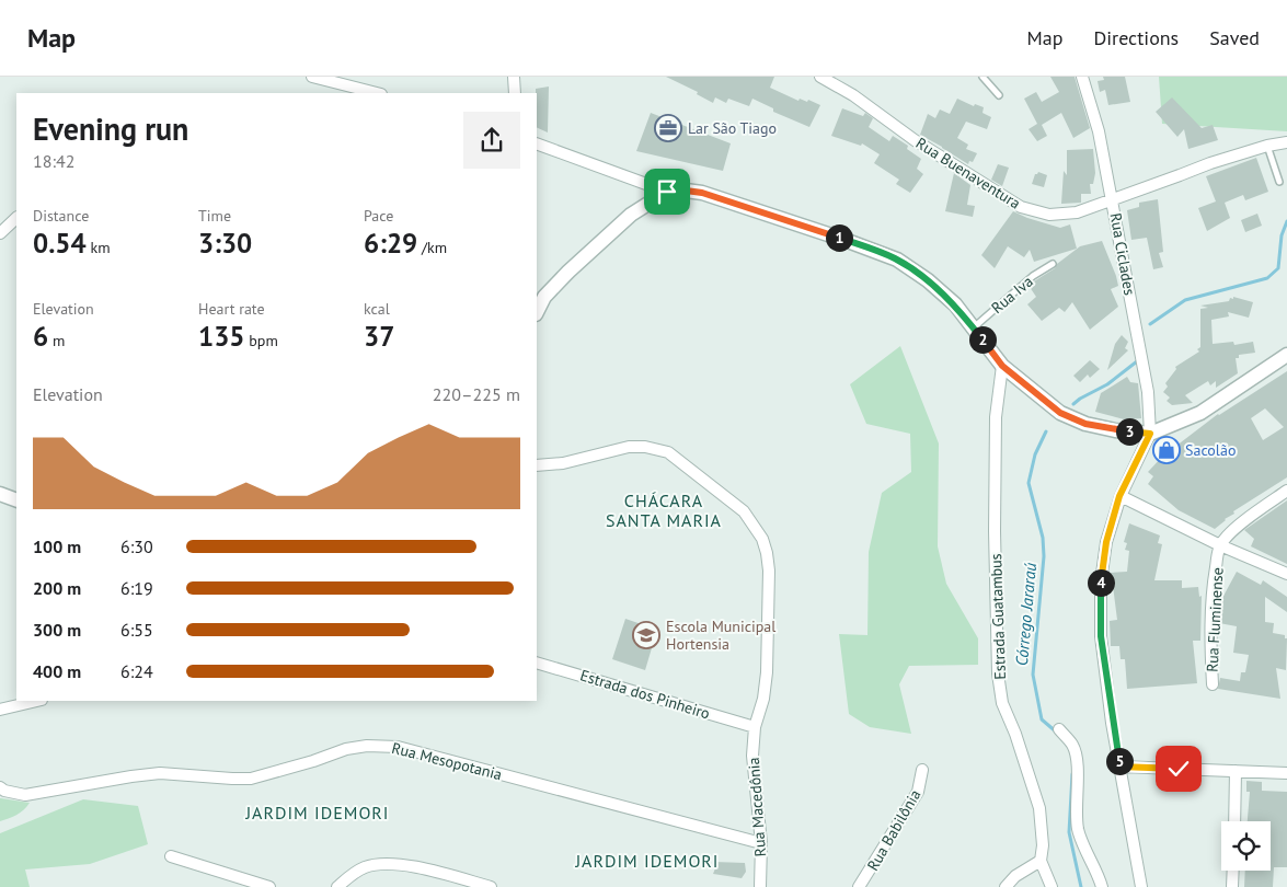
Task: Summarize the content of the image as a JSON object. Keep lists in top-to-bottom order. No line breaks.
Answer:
{"streets":{"street":["Rua Buenaventura","Rua Ciclades","Estrada Guatambus","Rua Fluminense","Estrada dos Pinheiro","Rua Mesopotania","Rua Macedônia","Rua Babilônia"],"lane":["Rua Iva"]},"crossings":[["Rua Buenaventura","Rua Ciclades"],["Estrada dos Pinheiro","Rua Macedônia"],["Rua Mesopotania","Rua Macedônia"]],"districts":["CHÁCARA SANTA MARIA","JARDIM IDEMORI","JARDIM IDEMORI"],"water":["Córrego Jararaú"],"places":{"office":["Lar São Tiago"],"shop":["Sacolão"],"school or university":["Escola Municipal Hortensia"]},"page":{"header":"Map","nav":["Map","Directions","Saved"],"heading":["Evening run","18:42"],"stats":[["Distance","0.54 km"],["Time","3:30"],["Pace","6:29 /km"],["Elevation","6 m"],["Heart rate","135 bpm"],["kcal","37"]],"pins":["1","2","3","4","5"],"chart":["Elevation","220–225 m"],"list":[{"name":"100 m","note":"6:30"},{"name":"200 m","note":"6:19"},{"name":"300 m","note":"6:55"},{"name":"400 m","note":"6:24"}]}}
